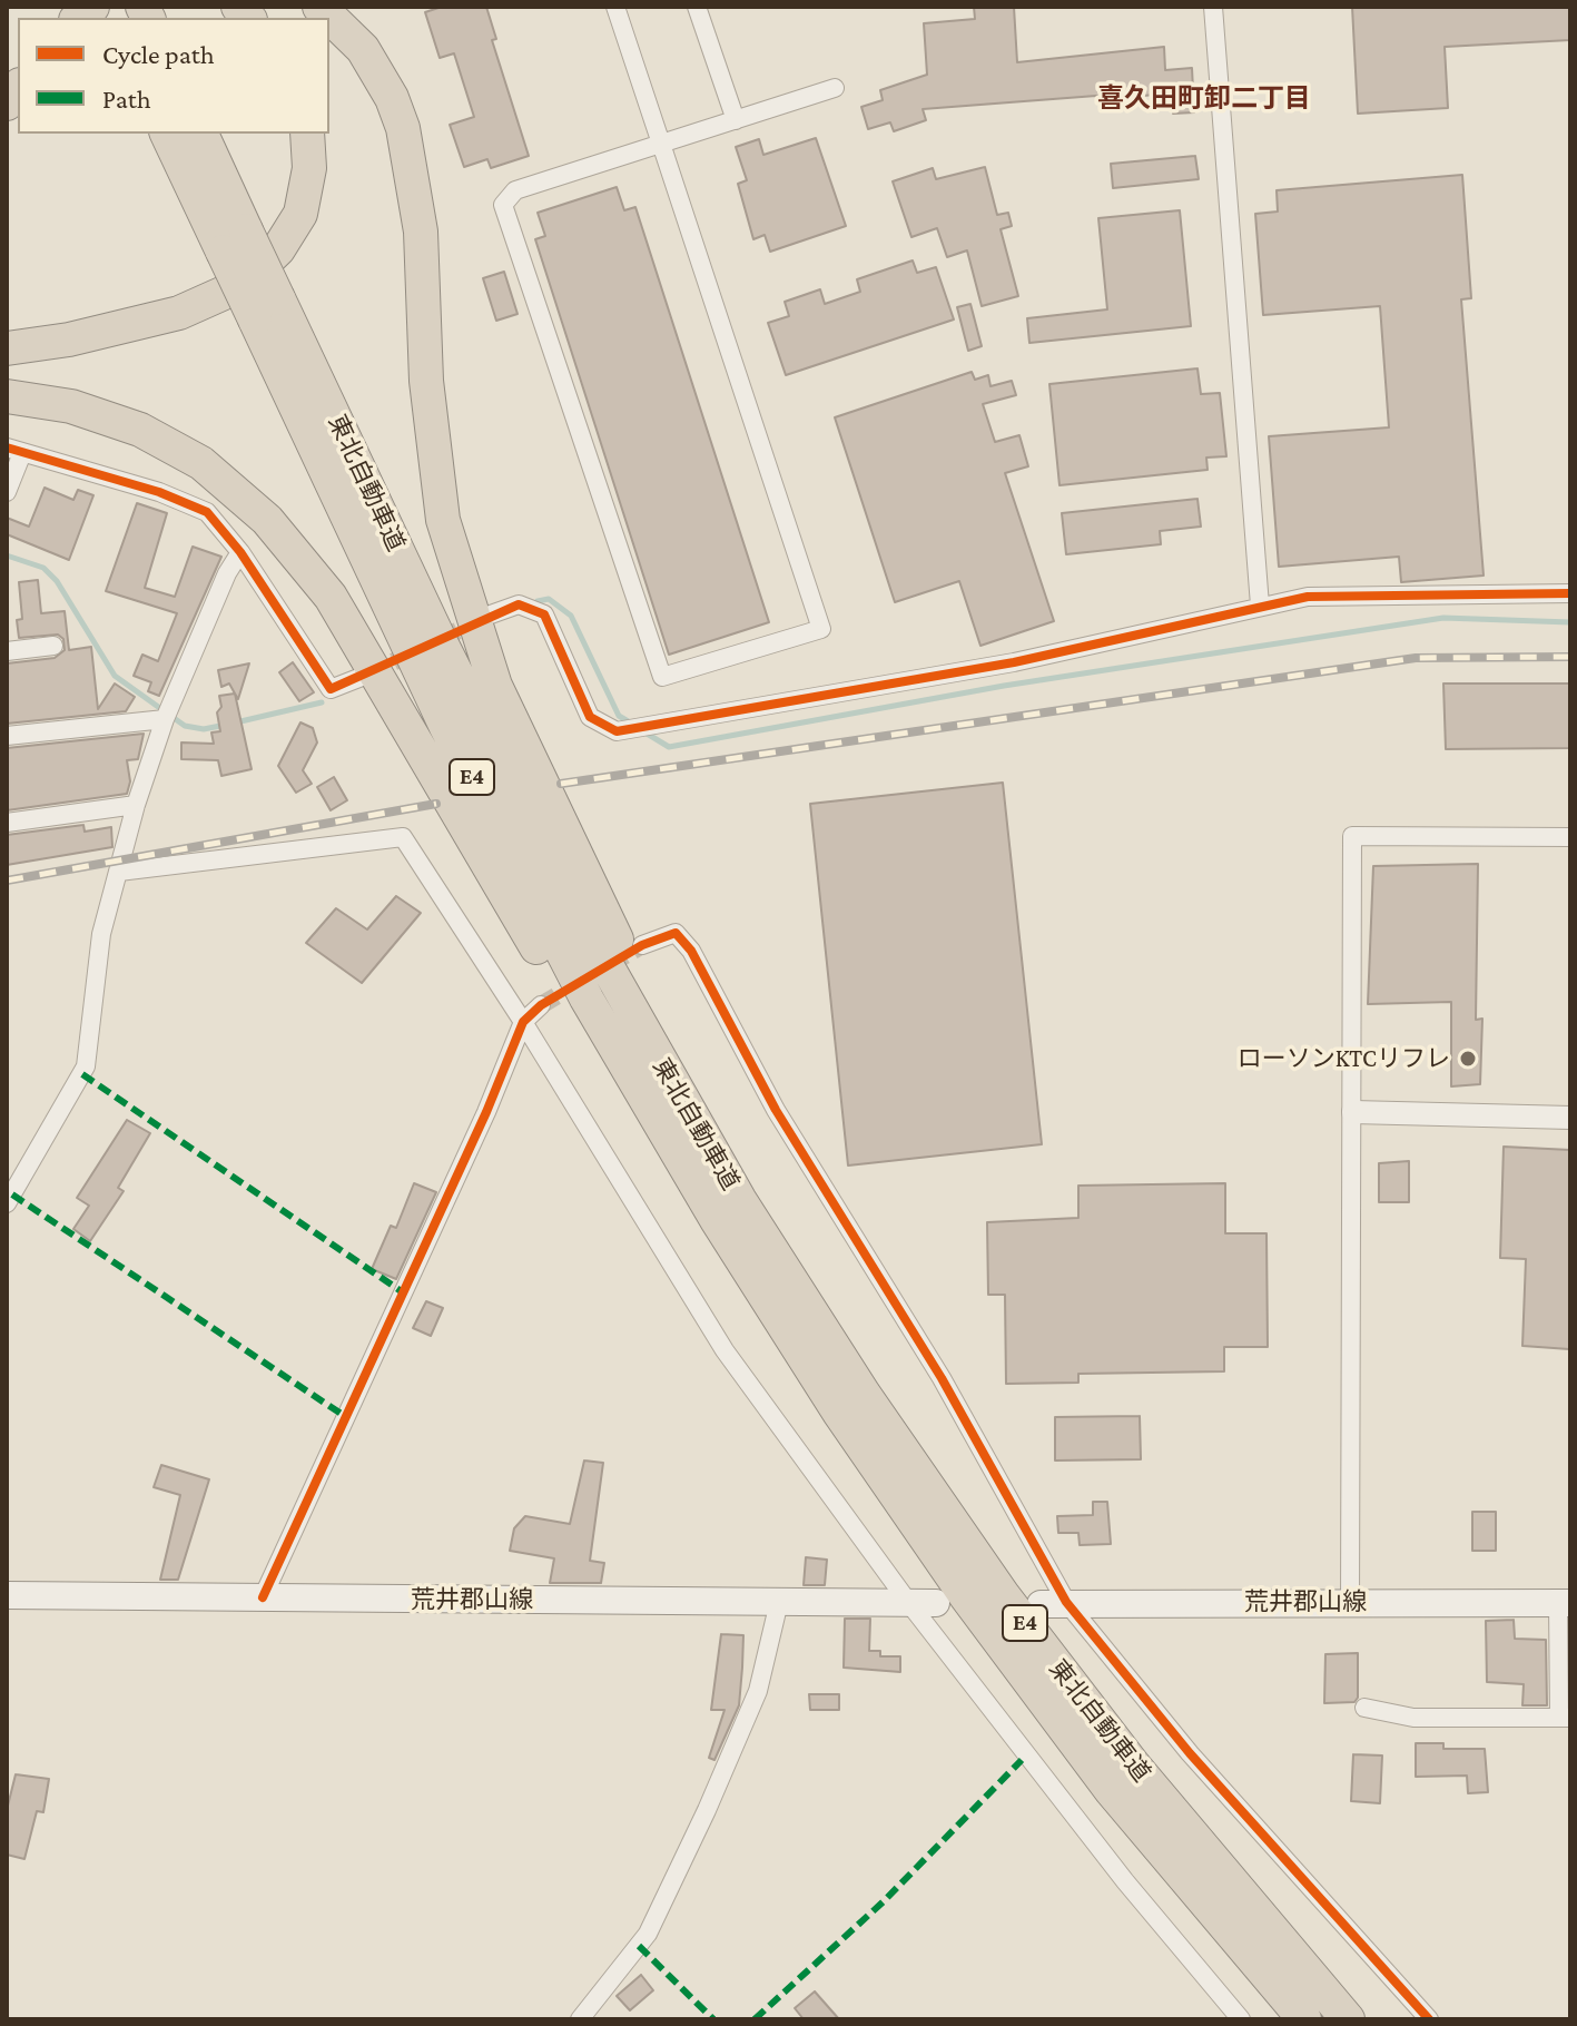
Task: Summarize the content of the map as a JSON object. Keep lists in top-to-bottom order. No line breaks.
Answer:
{"streets":{"highway":["東北自動車道","E4"],"main road":["荒井郡山線"]},"districts":["喜久田町卸二丁目"],"places":["ローソンKTCリフレ"],"legend":["Cycle path","Path"]}
